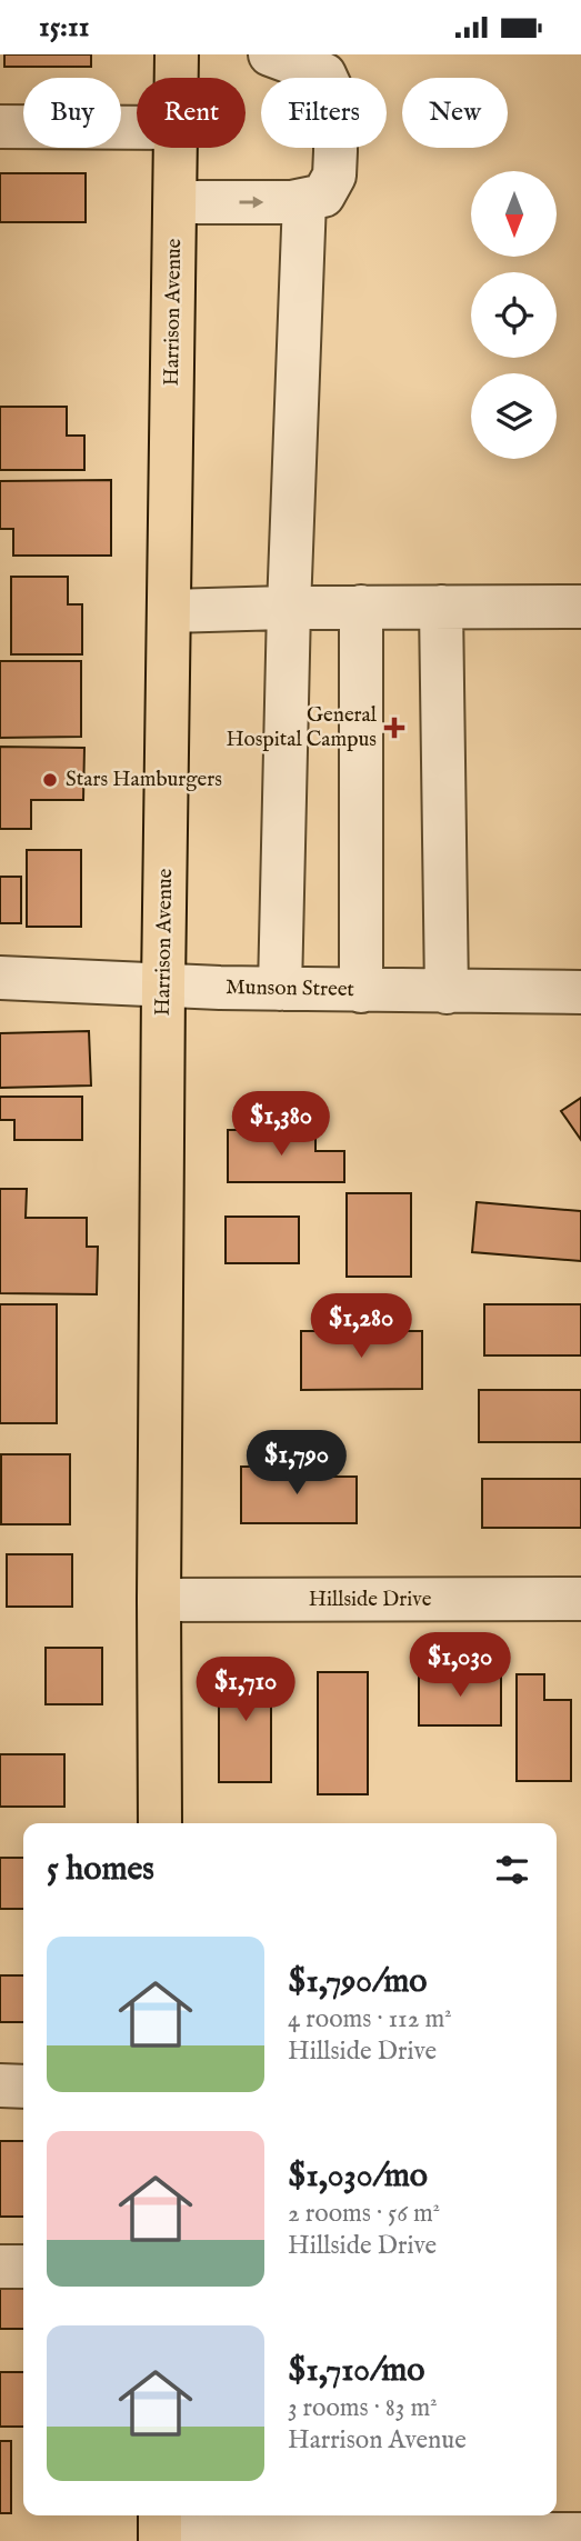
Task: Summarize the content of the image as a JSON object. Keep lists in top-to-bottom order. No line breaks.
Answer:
{"streets":{"main road":["Harrison Avenue"],"street":["Munson Street","Hillside Drive"]},"crossings":[["Harrison Avenue","Munson Street"],["Harrison Avenue","Hillside Drive"]],"places":{"health":["General Hospital Campus"],"other":["Stars Hamburgers"]},"north":"bottom","page":{"status":"15:11","chip":["Buy","Rent","Filters","New"],"price":["$1,380","$1,280","$1,790","$1,030","$1,710"],"heading":"5 homes","list":[{"name":"$1,790/mo","note":"4 rooms · 112 m² · Hillside Drive"},{"name":"$1,030/mo","note":"2 rooms · 56 m² · Hillside Drive"},{"name":"$1,710/mo","note":"3 rooms · 83 m² · Harrison Avenue"}]}}
